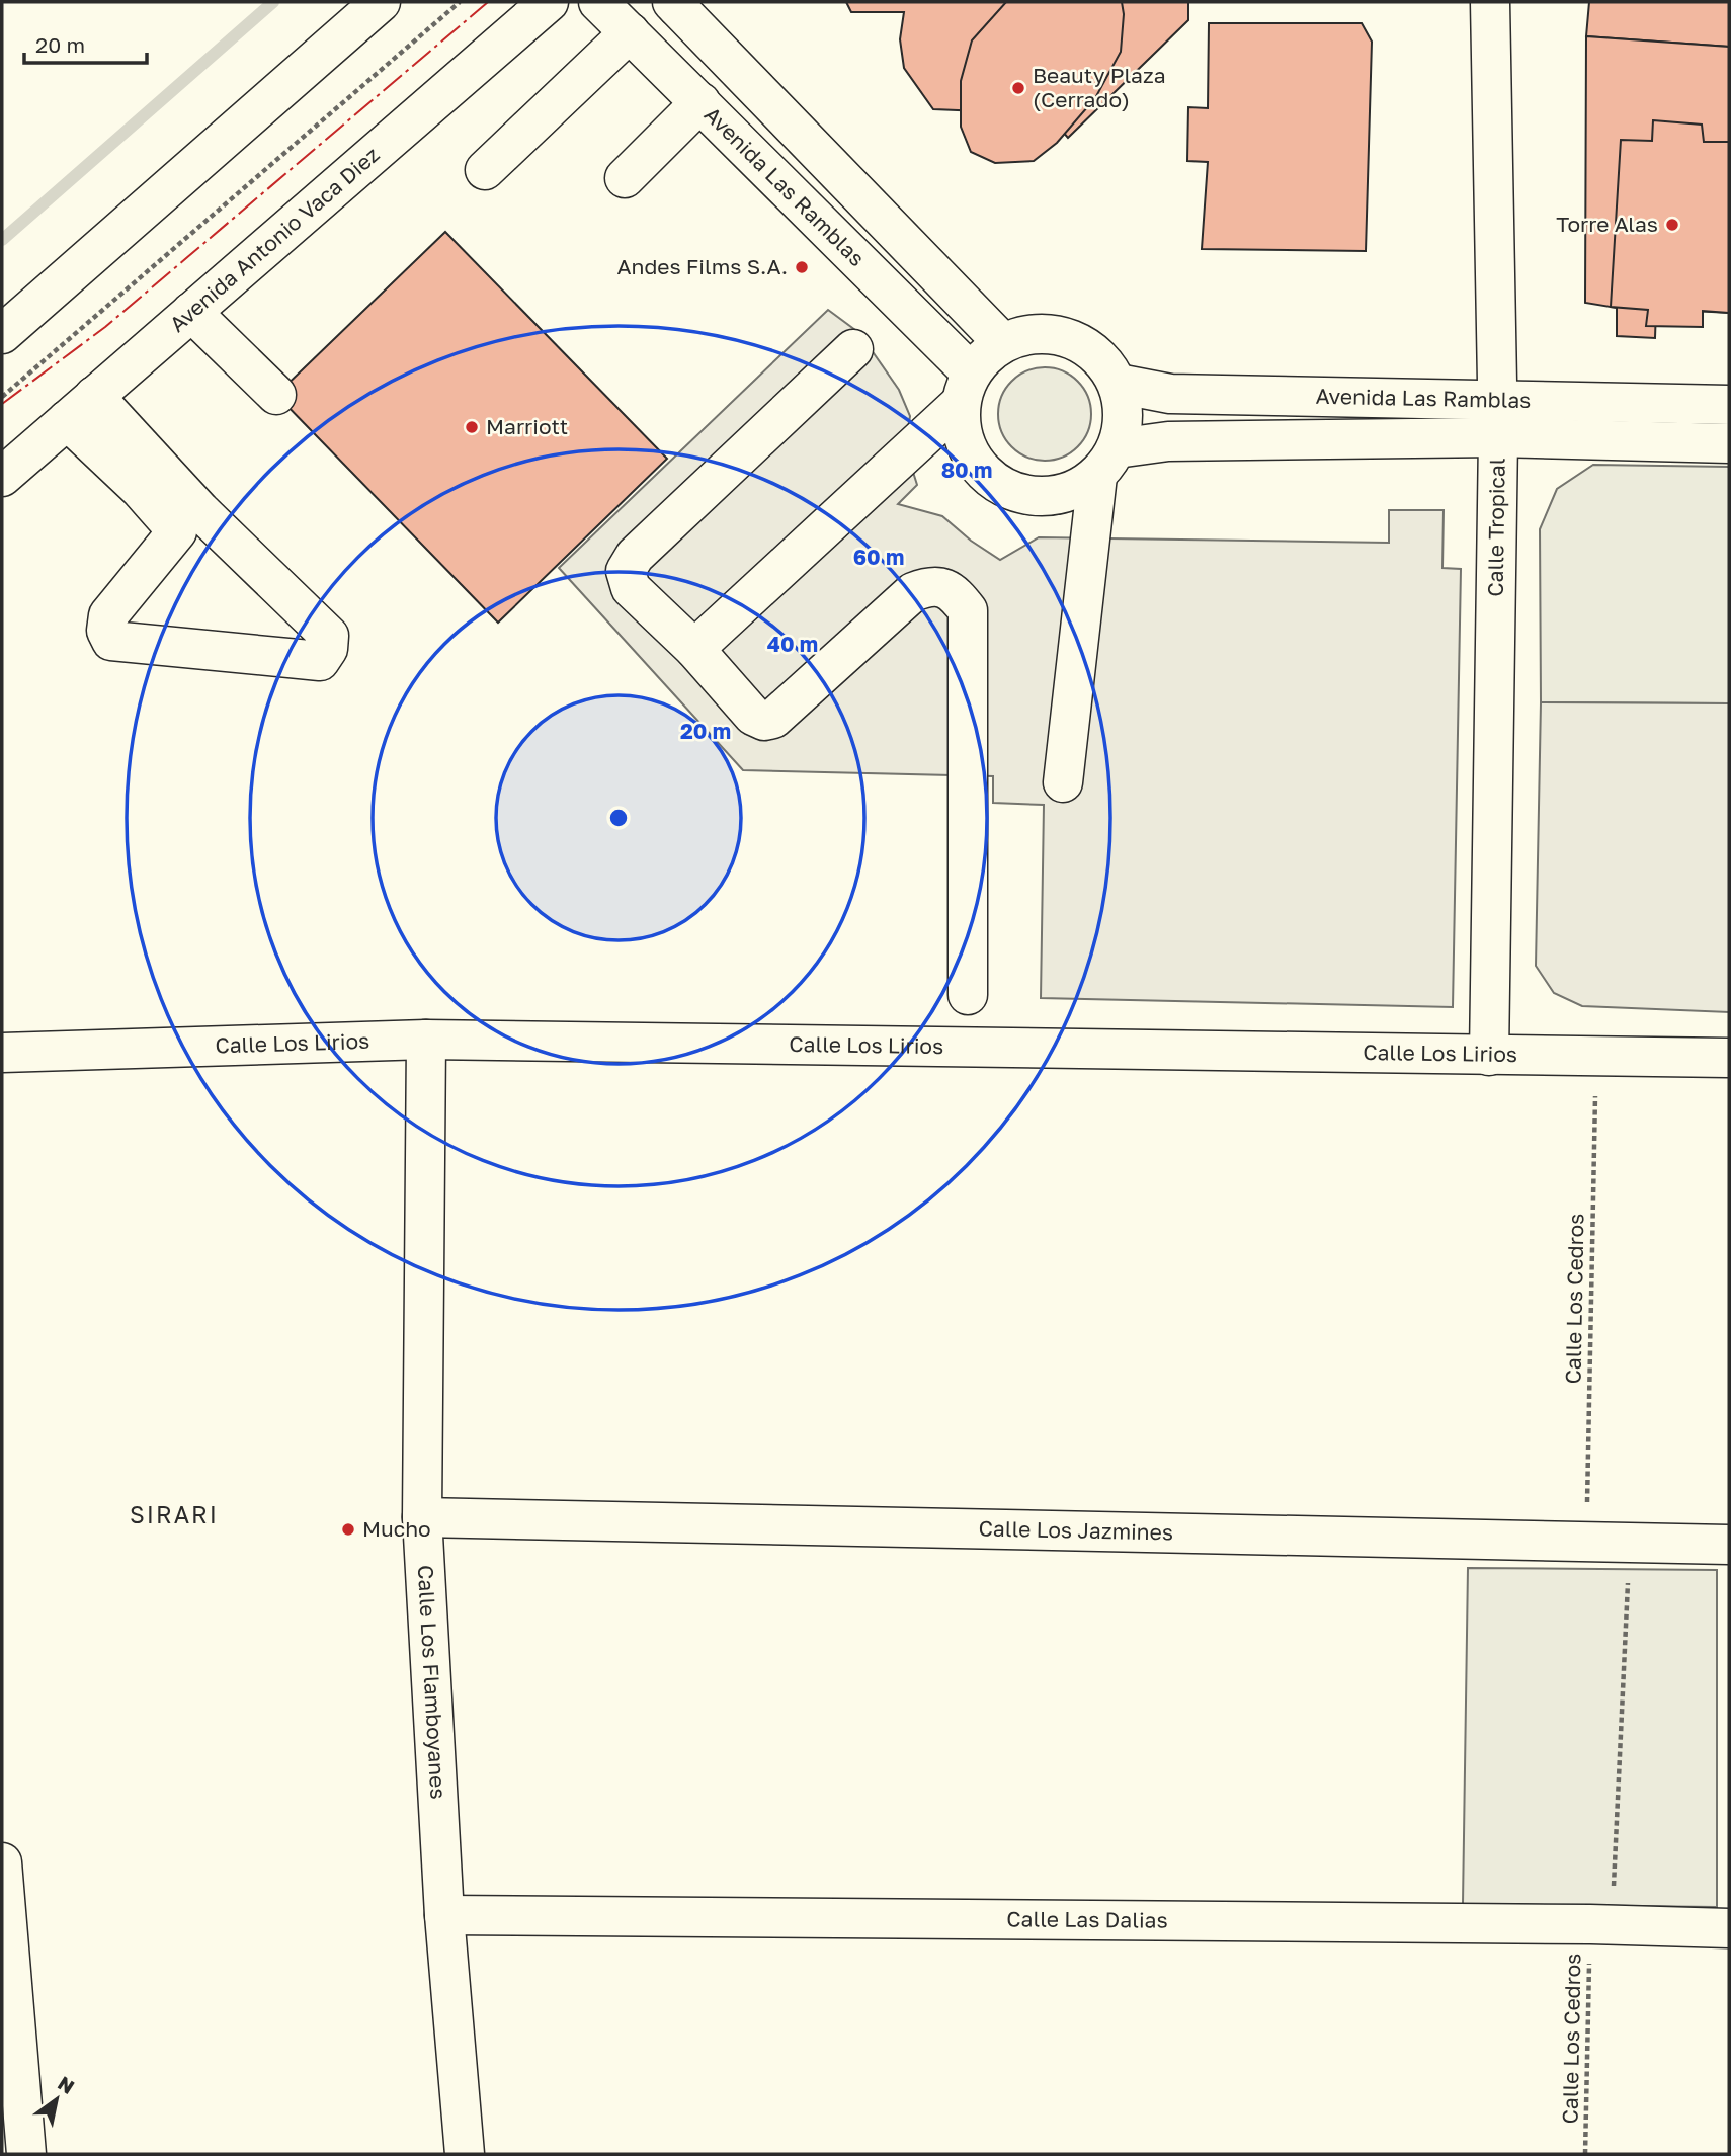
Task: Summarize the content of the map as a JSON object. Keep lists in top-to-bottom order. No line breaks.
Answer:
{"streets":{"main road":["Avenida Las Ramblas","Avenida Antonio Vaca Diez","Calle Tropical","Calle Los Lirios","Calle Los Jazmines","Calle Los Flamboyanes","Calle Las Dalias"],"path":["Calle Los Cedros"]},"crossings":[["Avenida Las Ramblas","Calle Tropical"],["Calle Tropical","Calle Los Lirios"],["Calle Los Lirios","Calle Los Cedros"],["Calle Los Lirios","Calle Los Flamboyanes"],["Calle Los Cedros","Calle Los Jazmines"],["Calle Los Cedros","Calle Las Dalias"],["Calle Los Jazmines","Calle Los Flamboyanes"],["Calle Los Flamboyanes","Calle Las Dalias"]],"districts":["SIRARI"],"places":["Beauty Plaza (Cerrado)","Torre Alas","Andes Films S.A.","Marriott","Mucho"],"scale_bar":"20 m","north":"top right","rings":["80 m","60 m","40 m","20 m"]}
